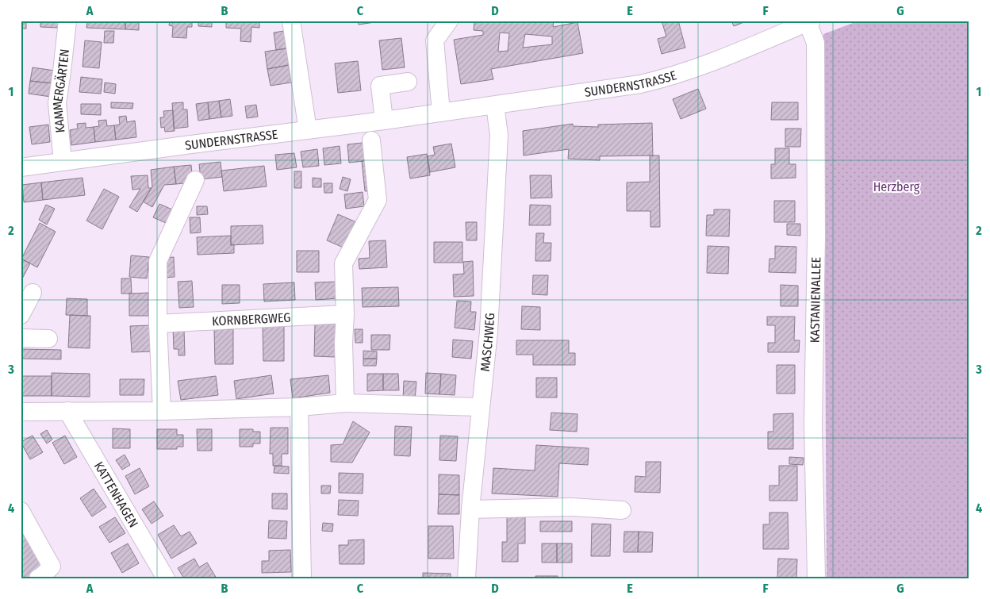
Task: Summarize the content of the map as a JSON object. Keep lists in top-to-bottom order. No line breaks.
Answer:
{"streets":{"street":["SUNDERNSTRASSE","KAMMERGÄRTEN","KASTANIENALLEE","KORNBERGWEG","MASCHWEG","KATTENHAGEN"]},"crossings":[["SUNDERNSTRASSE","KAMMERGÄRTEN"],["SUNDERNSTRASSE","KASTANIENALLEE"],["SUNDERNSTRASSE","MASCHWEG"]],"parks":["Herzberg"],"grid":{"columns":["A","B","C","D","E","F","G"],"rows":["1","2","3","4"]}}
